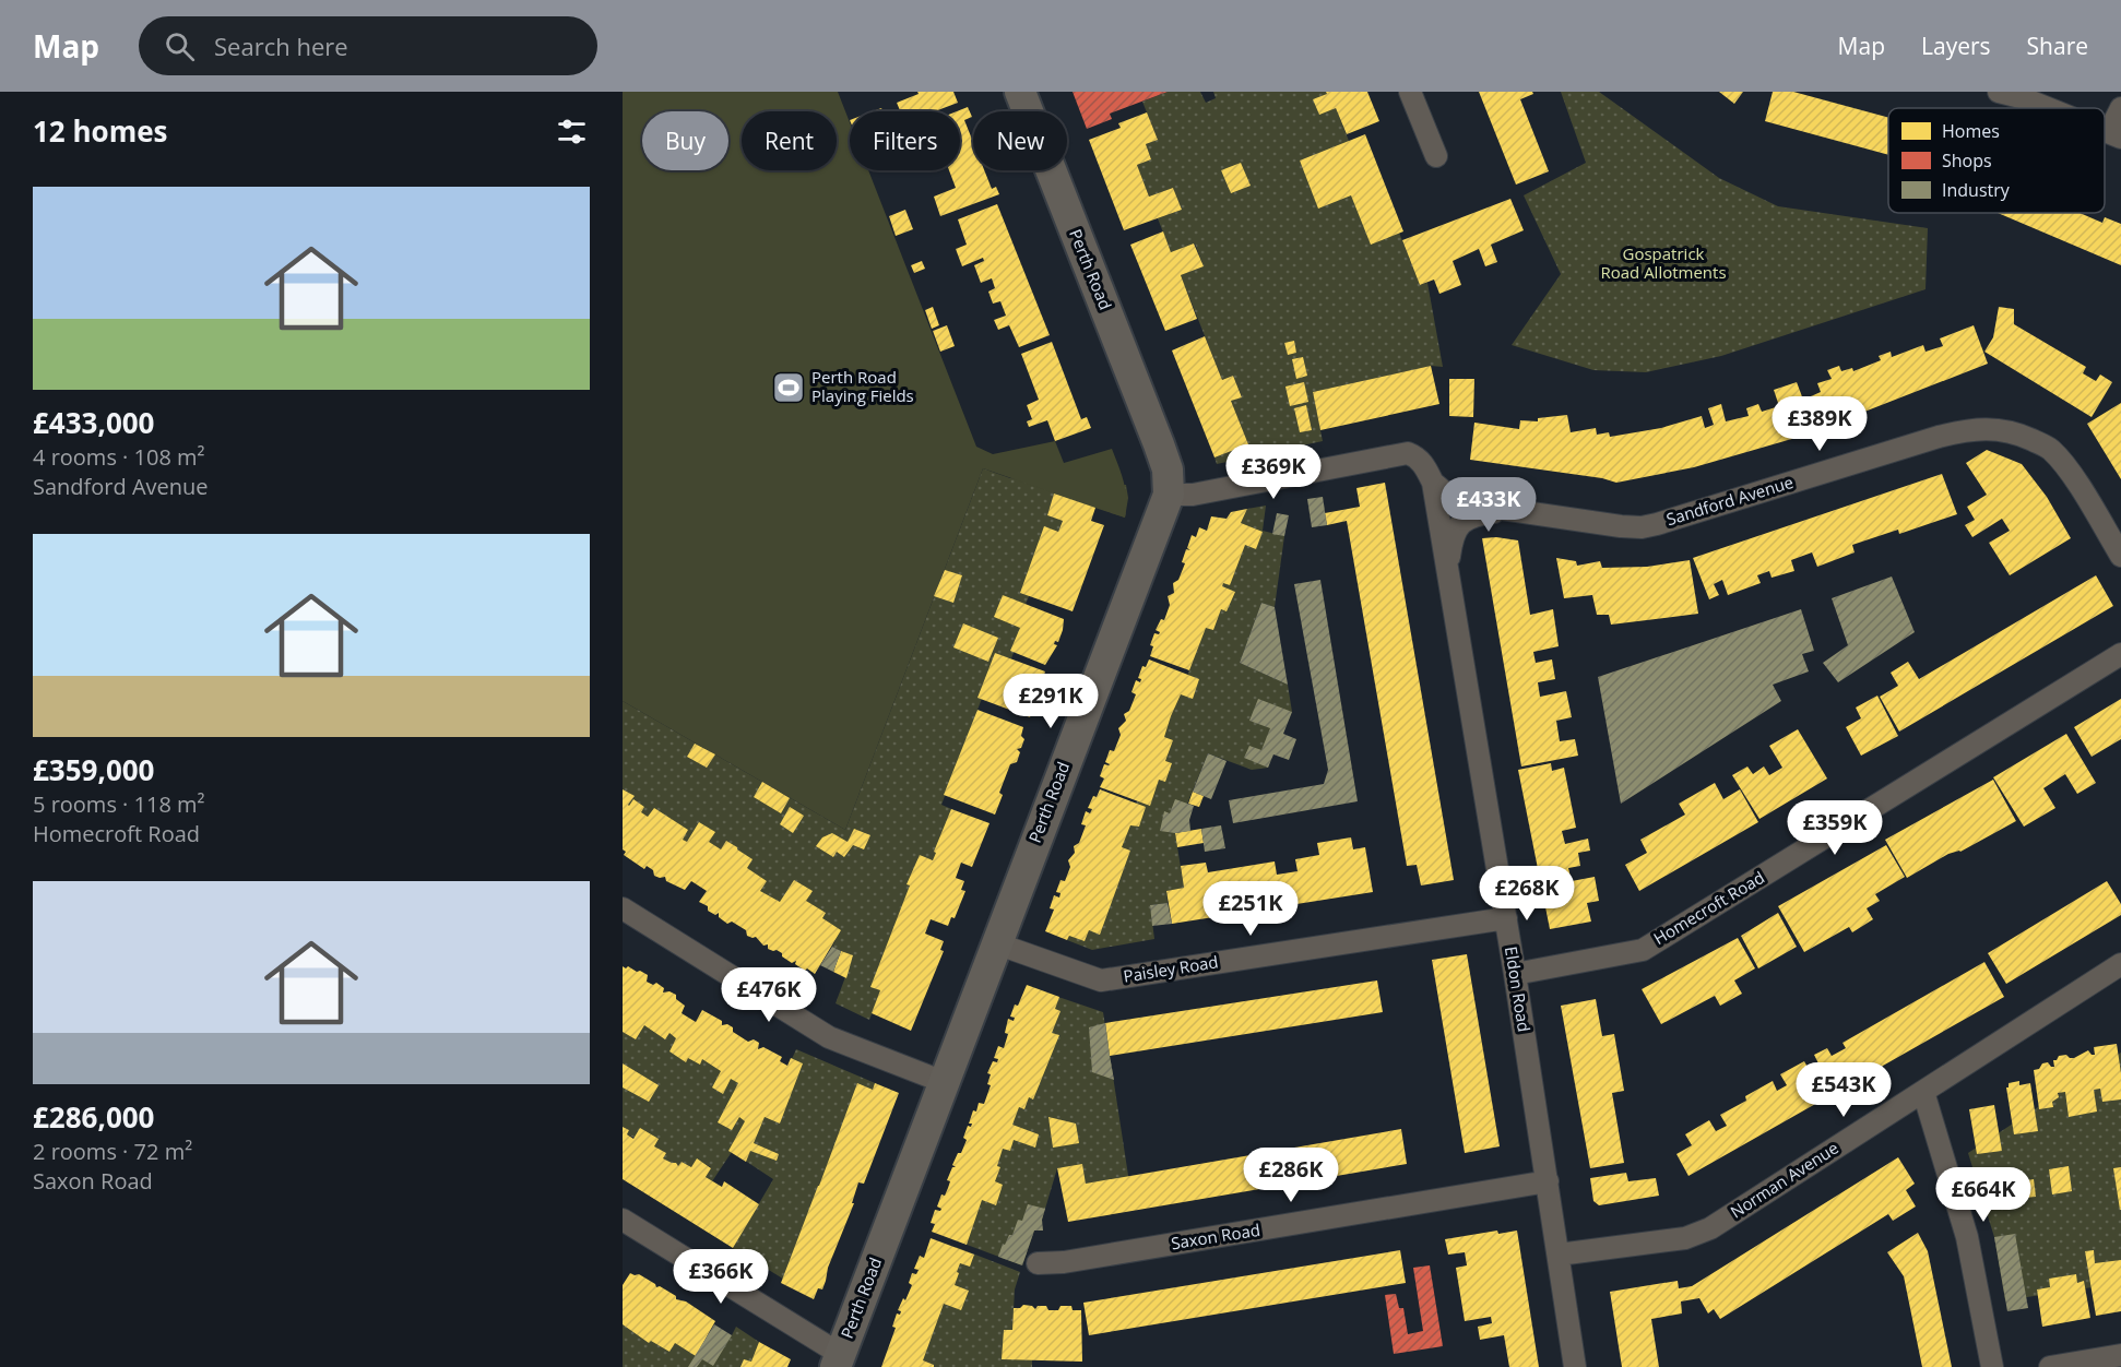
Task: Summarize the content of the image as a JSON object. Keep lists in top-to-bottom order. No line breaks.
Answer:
{"streets":{"street":["Perth Road","Sandford Avenue","Homecroft Road","Paisley Road","Eldon Road","Norman Avenue","Saxon Road"]},"crossings":[["Perth Road","Paisley Road"],["Sandford Avenue","Eldon Road"],["Homecroft Road","Eldon Road"],["Paisley Road","Eldon Road"],["Eldon Road","Norman Avenue"],["Eldon Road","Saxon Road"]],"parks":["Gospatrick Road Allotments"],"places":{"sports":["Perth Road Playing Fields"]},"legend":["Homes","Shops","Industry"],"page":{"header":"Map","search":"Search here","nav":["Map","Layers","Share"],"heading":"12 homes","chip":["Buy","Rent","Filters","New"],"list":[{"name":"£433,000","note":"4 rooms · 108 m² · Sandford Avenue"},{"name":"£359,000","note":"5 rooms · 118 m² · Homecroft Road"},{"name":"£286,000","note":"2 rooms · 72 m² · Saxon Road"}],"price":["£389K","£369K","£433K","£291K","£359K","£268K","£251K","£476K","£543K","£286K","£664K","£366K"]}}
